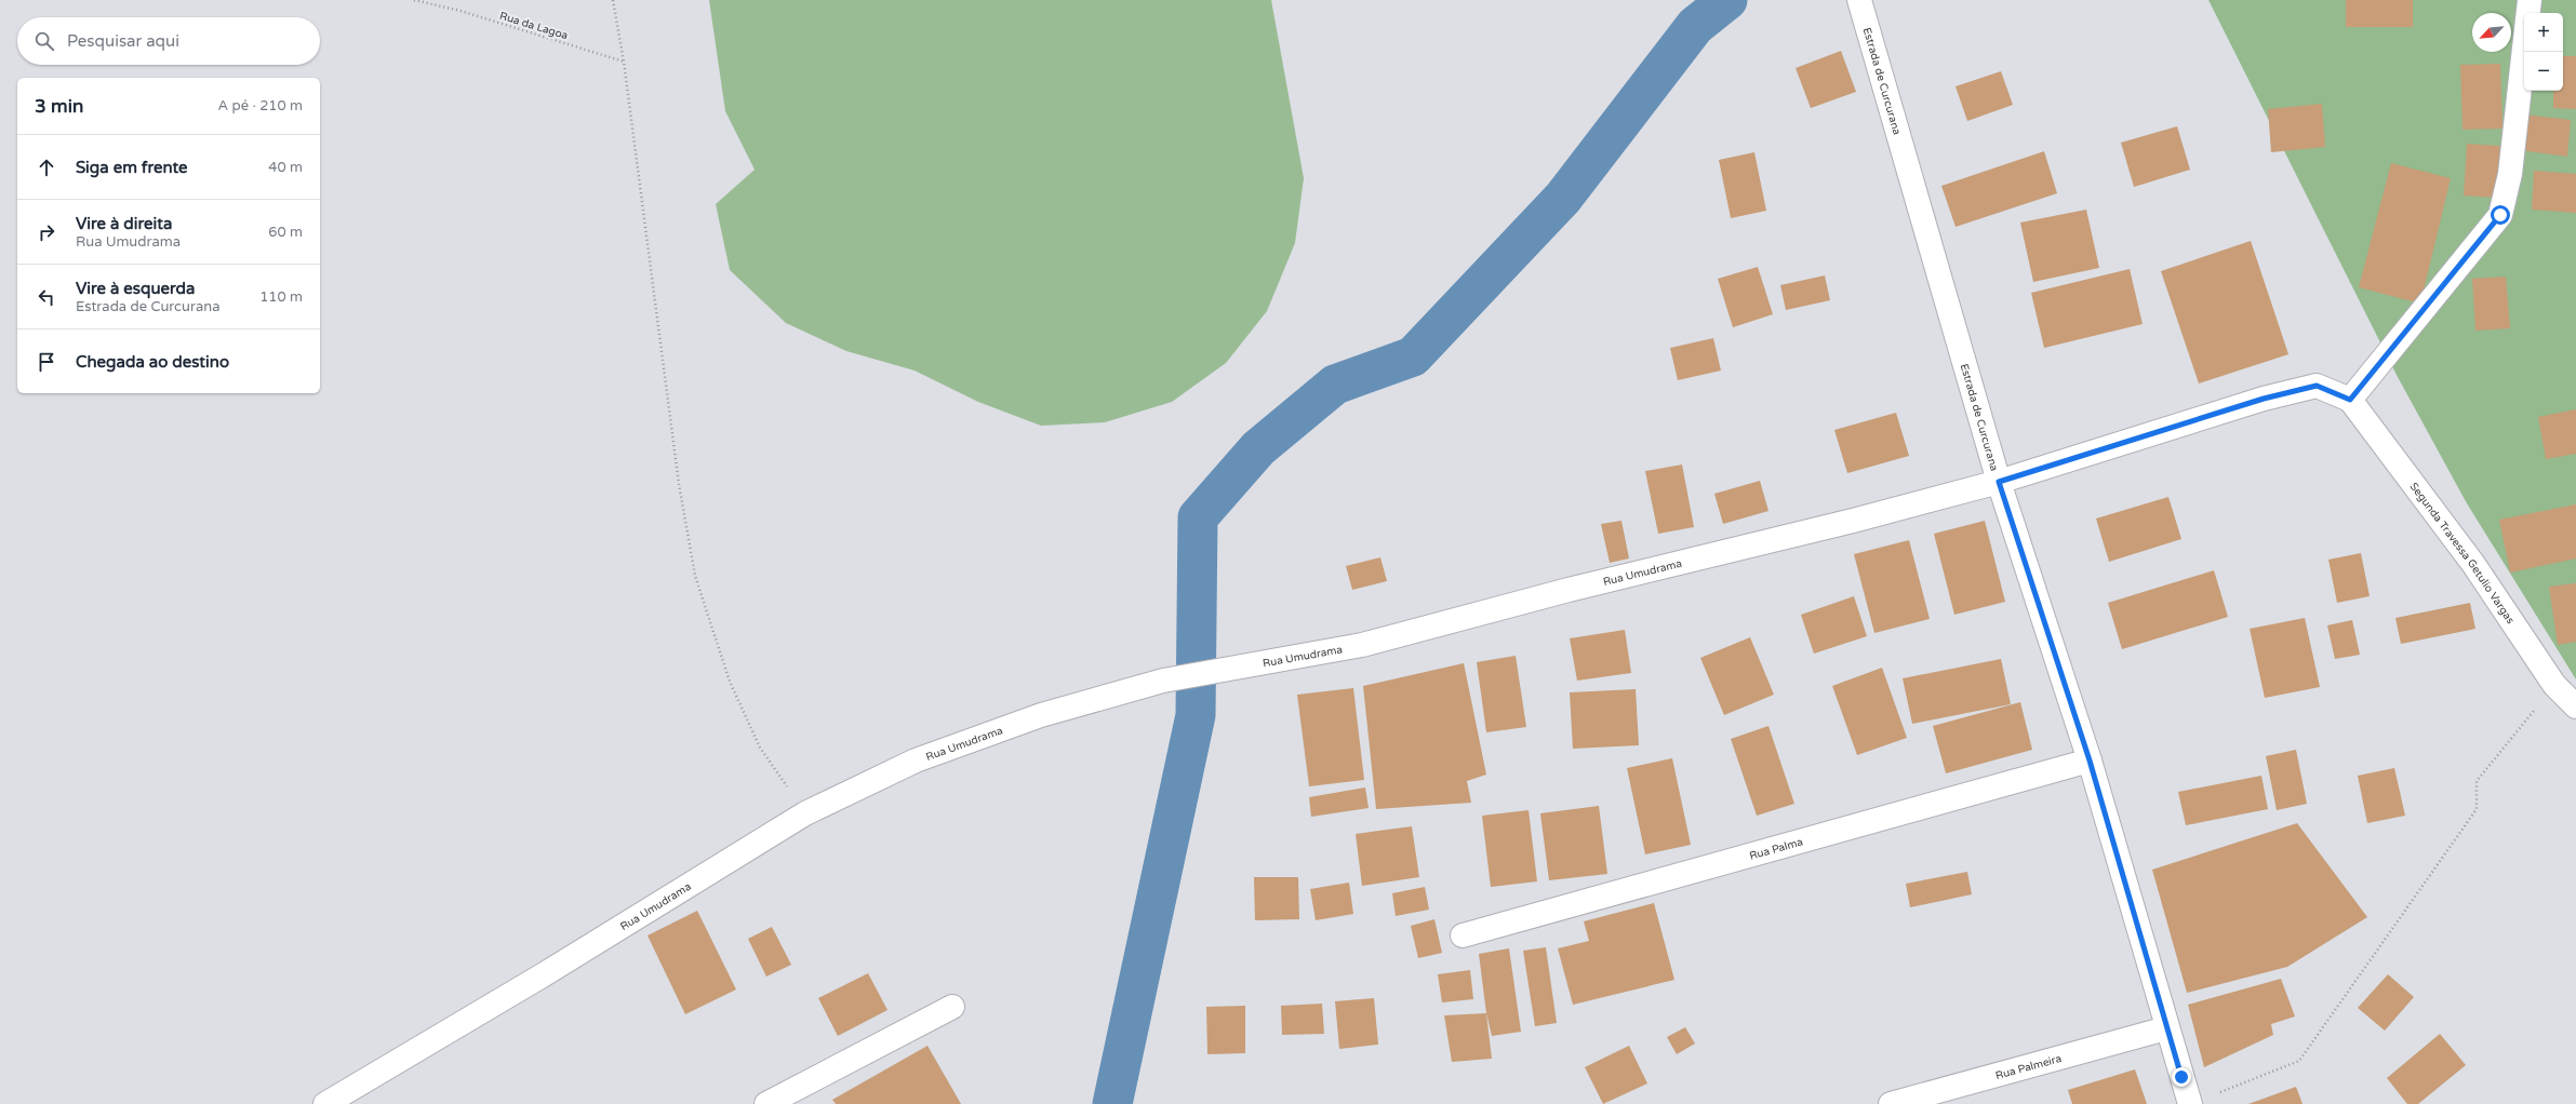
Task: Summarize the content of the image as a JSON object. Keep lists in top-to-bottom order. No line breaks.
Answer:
{"streets":{"street":["Estrada de Curcurana","Segunda Travessa Getulio Vargas","Rua Umudrama","Rua Palma","Rua Palmeira"],"path":["Rua da Lagoa"]},"crossings":[["Estrada de Curcurana","Rua Umudrama"],["Estrada de Curcurana","Rua Palma"],["Estrada de Curcurana","Rua Palmeira"],["Segunda Travessa Getulio Vargas","Rua Umudrama"]],"north":"bottom left","page":{"map_buttons":["+","−"],"search":"Pesquisar aqui","heading":["3 min","A pé · 210 m"],"list":[["Siga em frente","40 m"],["Vire à direita","Rua Umudrama","60 m"],["Vire à esquerda","Estrada de Curcurana","110 m"],"Chegada ao destino"]}}
